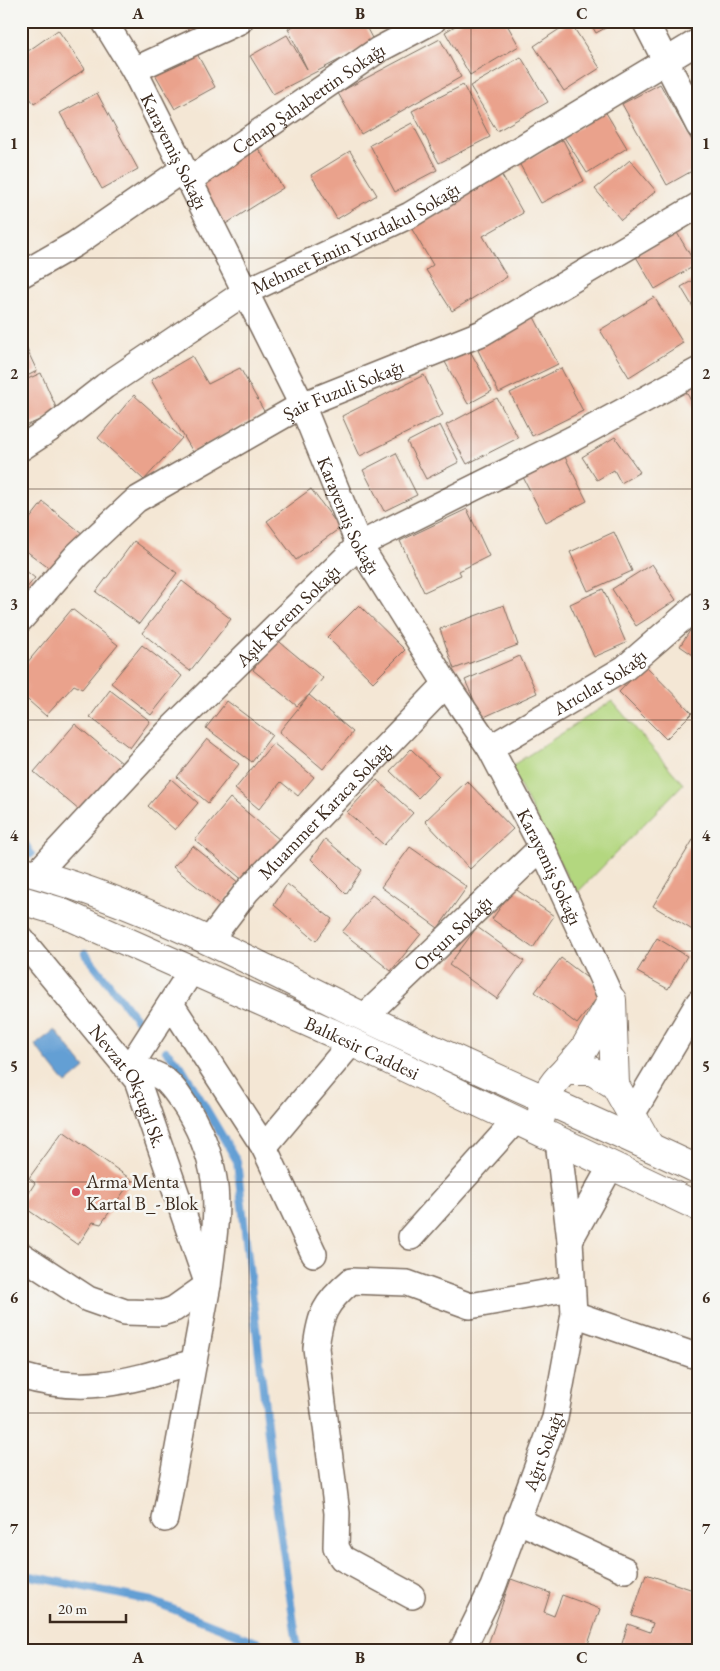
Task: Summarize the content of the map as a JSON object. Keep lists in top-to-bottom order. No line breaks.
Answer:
{"streets":{"main road":["Balıkesir Caddesi"],"street":["Cenap Şahabettin Sokağı","Karayemiş Sokağı","Mehmet Emin Yurdakul Sokağı","Şair Fuzuli Sokağı","Aşık Kerem Sokağı","Arıcılar Sokağı","Muammer Karaca Sokağı","Orçun Sokağı","Nevzat Okçugil Sk.","Ağıt Sokağı"]},"crossings":[["Cenap Şahabettin Sokağı","Karayemiş Sokağı"],["Karayemiş Sokağı","Mehmet Emin Yurdakul Sokağı"],["Karayemiş Sokağı","Şair Fuzuli Sokağı"],["Karayemiş Sokağı","Aşık Kerem Sokağı"],["Karayemiş Sokağı","Arıcılar Sokağı"],["Karayemiş Sokağı","Muammer Karaca Sokağı"],["Karayemiş Sokağı","Orçun Sokağı"],["Aşık Kerem Sokağı","Balıkesir Caddesi"],["Muammer Karaca Sokağı","Balıkesir Caddesi"],["Orçun Sokağı","Balıkesir Caddesi"],["Balıkesir Caddesi","Ağıt Sokağı"]],"places":["Arma Menta Kartal B_- Blok"],"scale_bar":"20 m","grid":{"columns":["A","B","C"],"rows":["1","2","3","4","5","6","7"]}}
